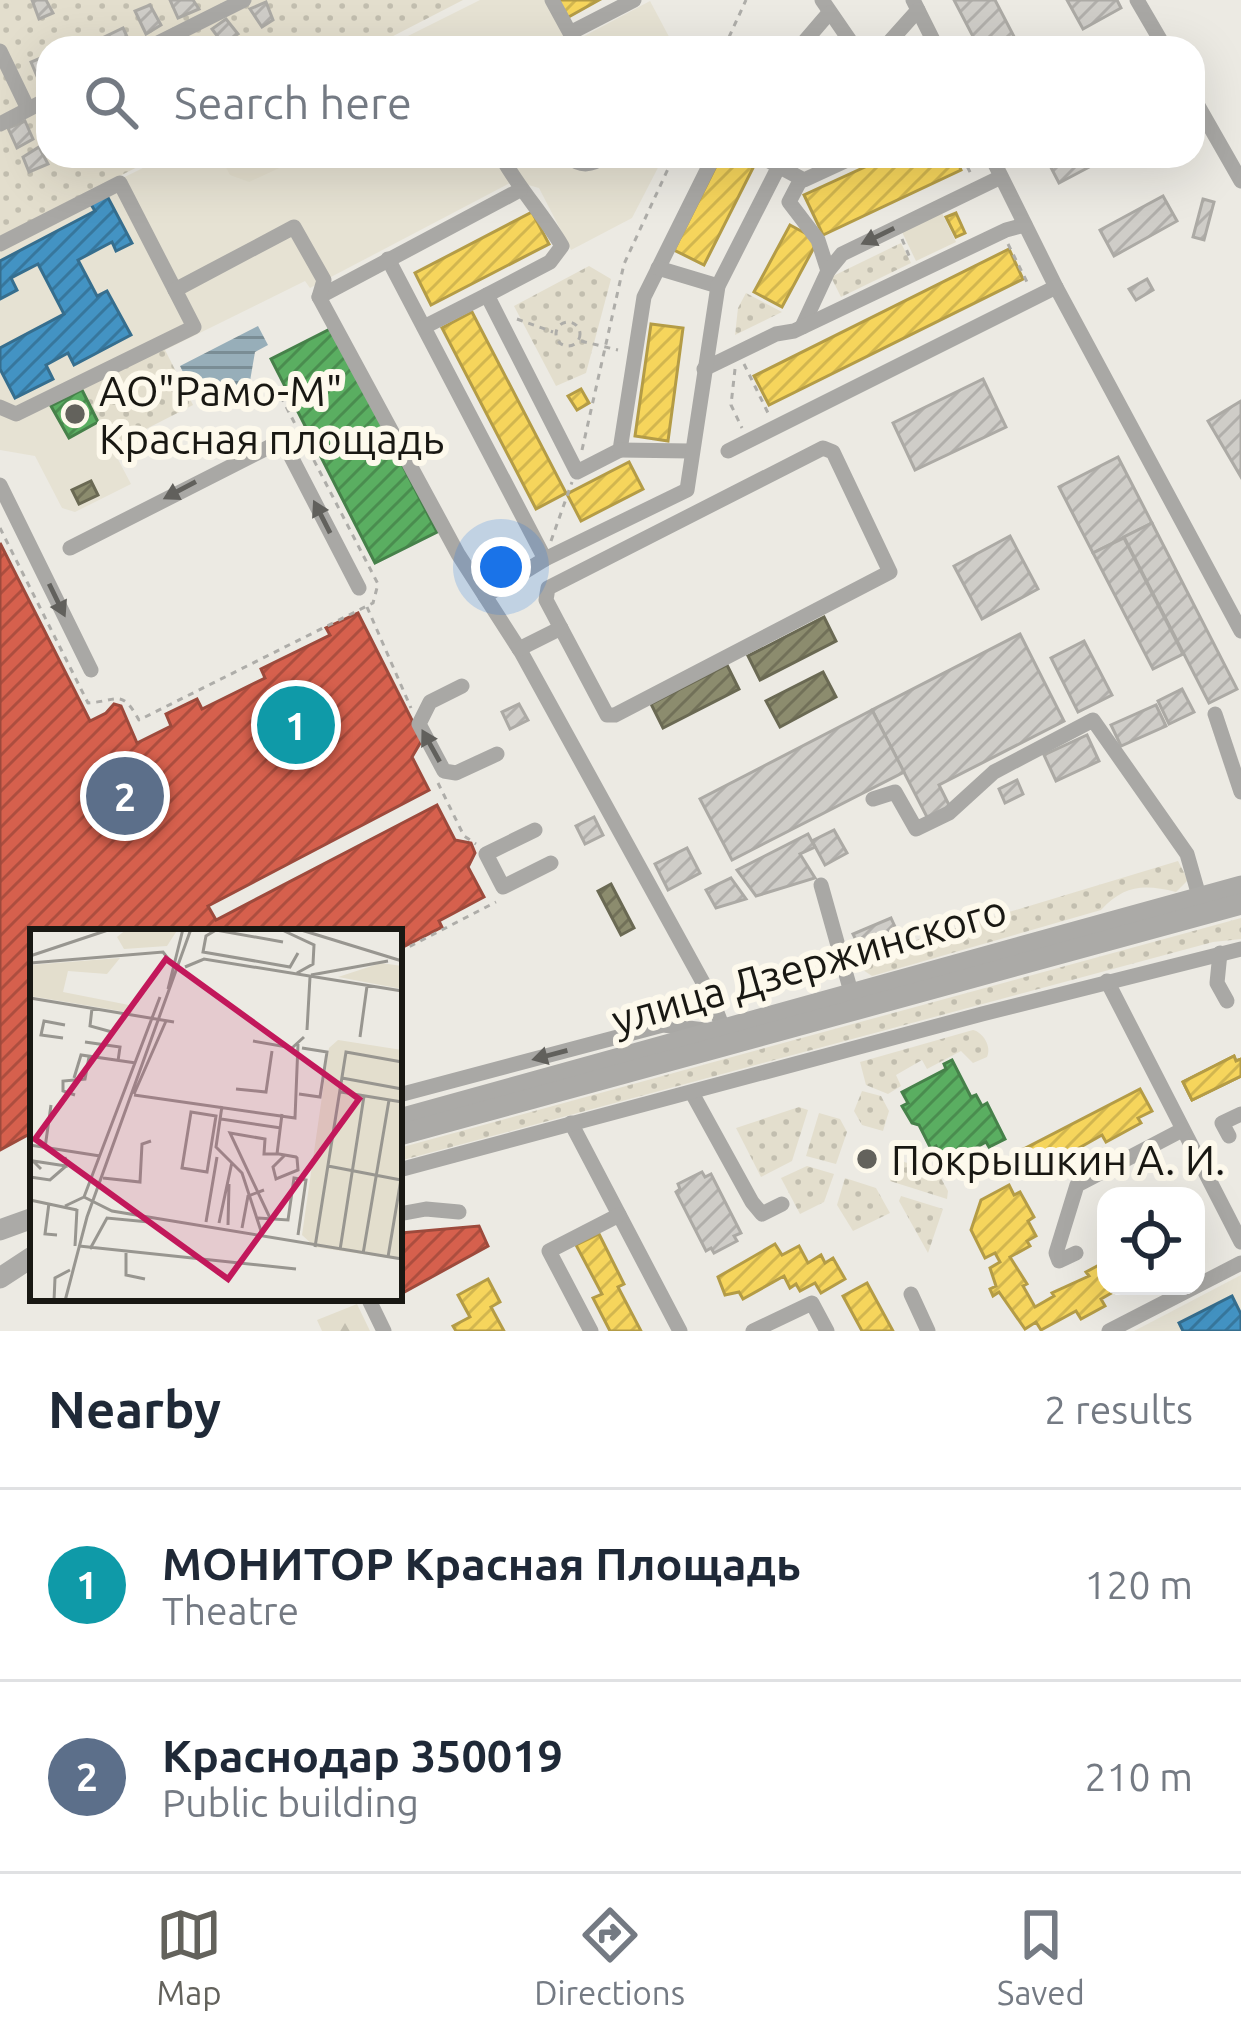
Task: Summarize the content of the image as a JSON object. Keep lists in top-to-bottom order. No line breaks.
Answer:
{"streets":{"main road":["улица Дзержинского"]},"places":["АО\"Рамо-М\" Красная площадь","Покрышкин А. И."],"page":{"search":"Search here","pins":["1","2"],"heading":["Nearby","2 results"],"list":[{"mark":"1","name":"МОНИТОР Красная Площадь","note":"Theatre","value":"120 m"},{"mark":"2","name":"Краснодар 350019","note":"Public building","value":"210 m"}],"nav":["Map","Directions","Saved"]}}
